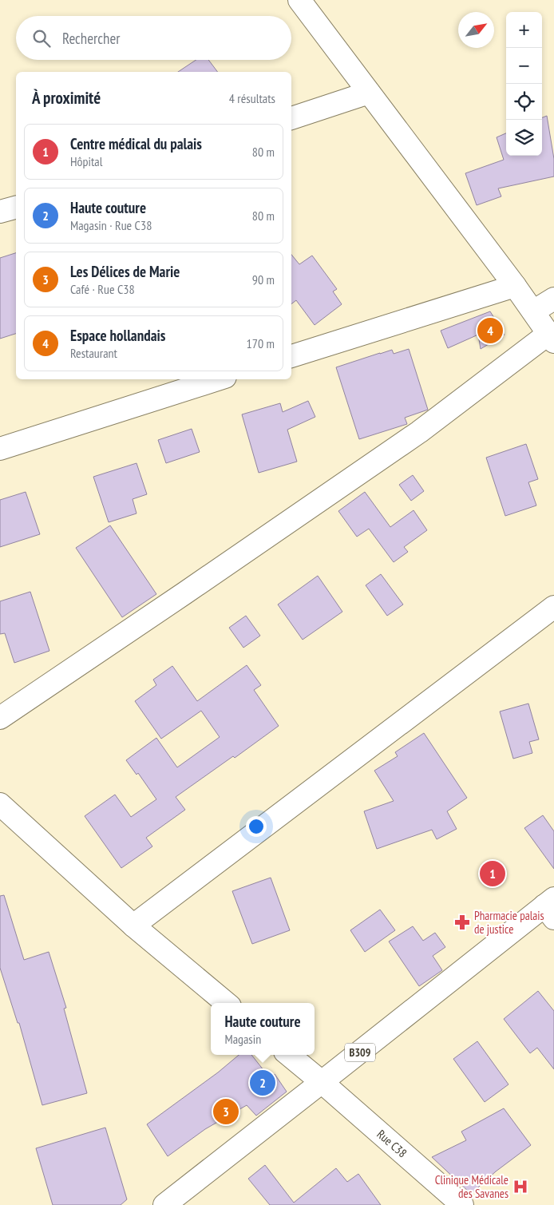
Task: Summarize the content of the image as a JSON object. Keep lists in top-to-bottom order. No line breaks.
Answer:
{"streets":{"street":["B309","Rue C38"]},"crossings":[["B309","Rue C38"]],"places":{"pharmacy":["Pharmacie palais de justice"],"hospital":["Clinique Médicale des Savanes"]},"north":"top right","page":{"map_buttons":["+","−"],"search":"Rechercher","heading":["À proximité","4 résultats"],"list":[{"mark":"1","name":"Centre médical du palais","note":"Hôpital","value":"80 m"},{"mark":"2","name":"Haute couture","note":"Magasin · Rue C38","value":"80 m"},{"mark":"3","name":"Les Délices de Marie","note":"Café · Rue C38","value":"90 m"},{"mark":"4","name":"Espace hollandais","note":"Restaurant","value":"170 m"}],"pins":["4","1","2","3"],"popup":["Haute couture","Magasin"]}}
